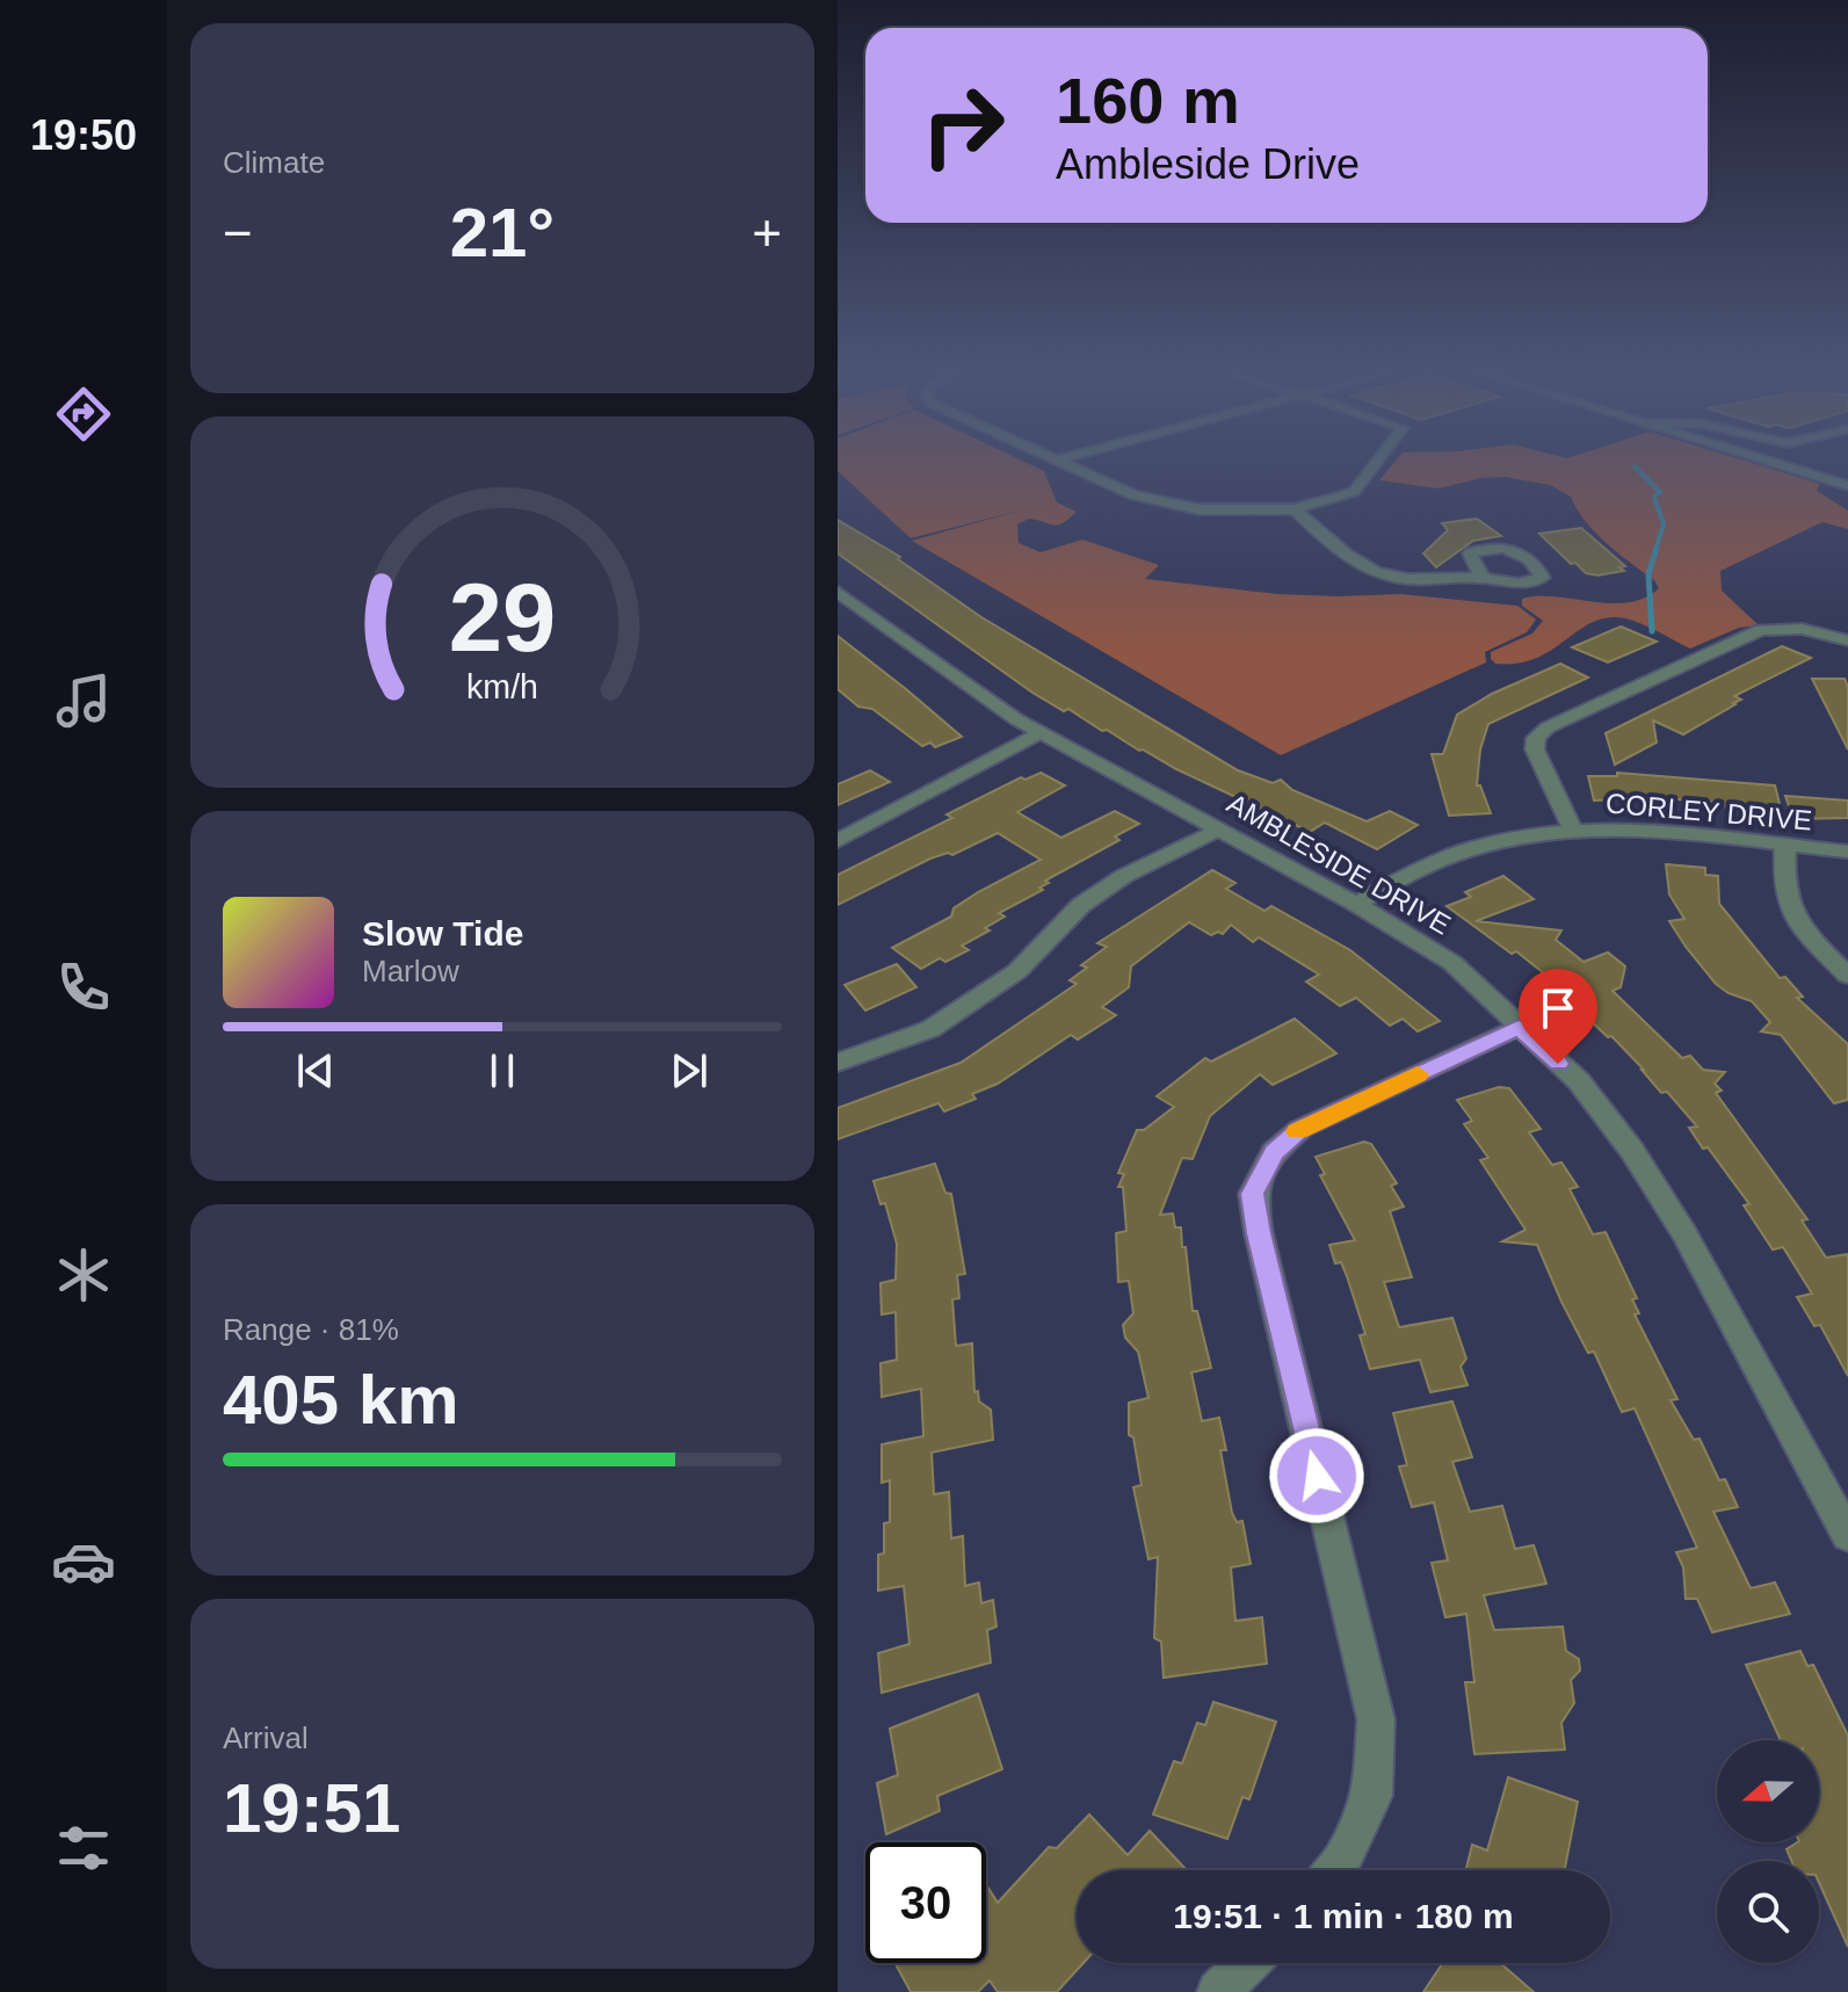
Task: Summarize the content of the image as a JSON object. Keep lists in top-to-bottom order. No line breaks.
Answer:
{"streets":{"street":["CORLEY DRIVE","AMBLESIDE DRIVE"]},"crossings":[["CORLEY DRIVE","AMBLESIDE DRIVE"]],"north":"left","page":{"tabs":"19:50","tile":["Climate",["Range · 81%","405 km"],["Arrival","19:51"]],"turn":["160 m","Ambleside Drive"],"heat":["−","21°","+"],"song":["Slow Tide","Marlow"],"limit":"30","trip":"19:51 · 1 min · 180 m","gauge":["29","km/h"]}}
